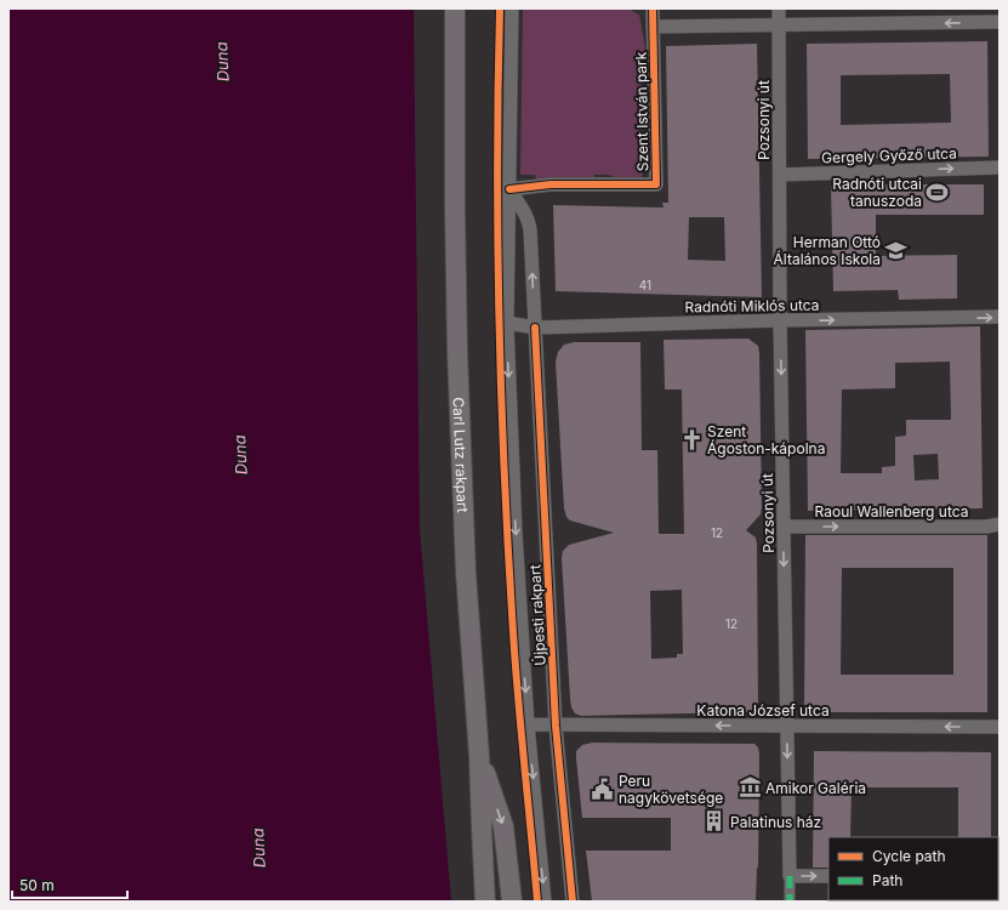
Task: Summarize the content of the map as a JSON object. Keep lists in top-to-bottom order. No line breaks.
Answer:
{"streets":{"main road":["Carl Lutz rakpart"],"street":["Szent István park","Pozsonyi út","Gergely Győző utca","Radnóti Miklós utca","Raoul Wallenberg utca","Újpesti rakpart","Katona József utca"]},"crossings":[["Szent István park","Újpesti rakpart"],["Pozsonyi út","Gergely Győző utca"],["Pozsonyi út","Radnóti Miklós utca"],["Pozsonyi út","Raoul Wallenberg utca"],["Pozsonyi út","Katona József utca"],["Radnóti Miklós utca","Újpesti rakpart"],["Újpesti rakpart","Katona József utca"]],"one_way":["Pozsonyi út","Gergely Győző utca","Radnóti Miklós utca","Raoul Wallenberg utca","Katona József utca"],"water":["Duna"],"places":{"sports":["Radnóti utcai tanuszoda"],"school or university":["Herman Ottó Általános Iskola"],"church":["Szent Ágoston-kápolna"],"museum":["Amikor Galéria"],"public building":["Peru nagykövetsége"],"building":["Palatinus ház"]},"house_numbers":["41","12","12"],"legend":["Cycle path","Path"],"scale_bar":"50 m"}
